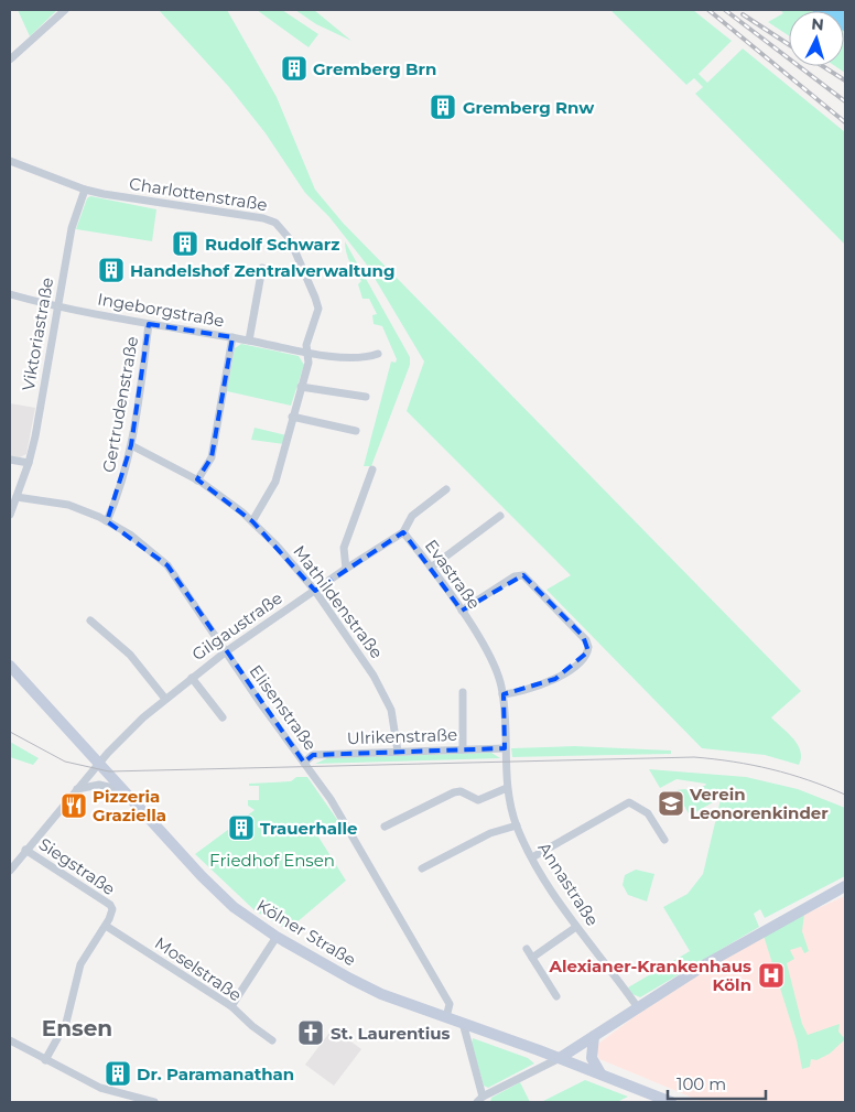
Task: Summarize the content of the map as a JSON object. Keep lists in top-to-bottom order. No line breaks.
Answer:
{"streets":{"main road":["Kölner Straße"],"street":["Charlottenstraße","Ingeborgstraße","Viktoriastraße","Gertrudenstraße","Evastraße","Mathildenstraße","Gilgaustraße","Elisenstraße","Ulrikenstraße","Siegstraße","Annastraße","Moselstraße"]},"crossings":[["Charlottenstraße","Ingeborgstraße"],["Charlottenstraße","Viktoriastraße"],["Charlottenstraße","Mathildenstraße"],["Ingeborgstraße","Viktoriastraße"],["Ingeborgstraße","Gertrudenstraße"],["Viktoriastraße","Elisenstraße"],["Gertrudenstraße","Mathildenstraße"],["Gertrudenstraße","Elisenstraße"],["Evastraße","Gilgaustraße"],["Evastraße","Ulrikenstraße"],["Evastraße","Annastraße"],["Mathildenstraße","Gilgaustraße"],["Mathildenstraße","Ulrikenstraße"],["Gilgaustraße","Elisenstraße"],["Gilgaustraße","Siegstraße"],["Gilgaustraße","Kölner Straße"],["Elisenstraße","Ulrikenstraße"],["Elisenstraße","Kölner Straße"],["Siegstraße","Moselstraße"]],"districts":["Ensen"],"parks":["Friedhof Ensen"],"places":{"building":["Gremberg Brn","Gremberg Rnw","Rudolf Schwarz","Handelshof Zentralverwaltung","Trauerhalle","Dr. Paramanathan"],"school or university":["Verein Leonorenkinder"],"restaurant":["Pizzeria Graziella"],"hospital":["Alexianer-Krankenhaus Köln"],"church":["St. Laurentius"]},"scale_bar":"100 m","north":"top"}
